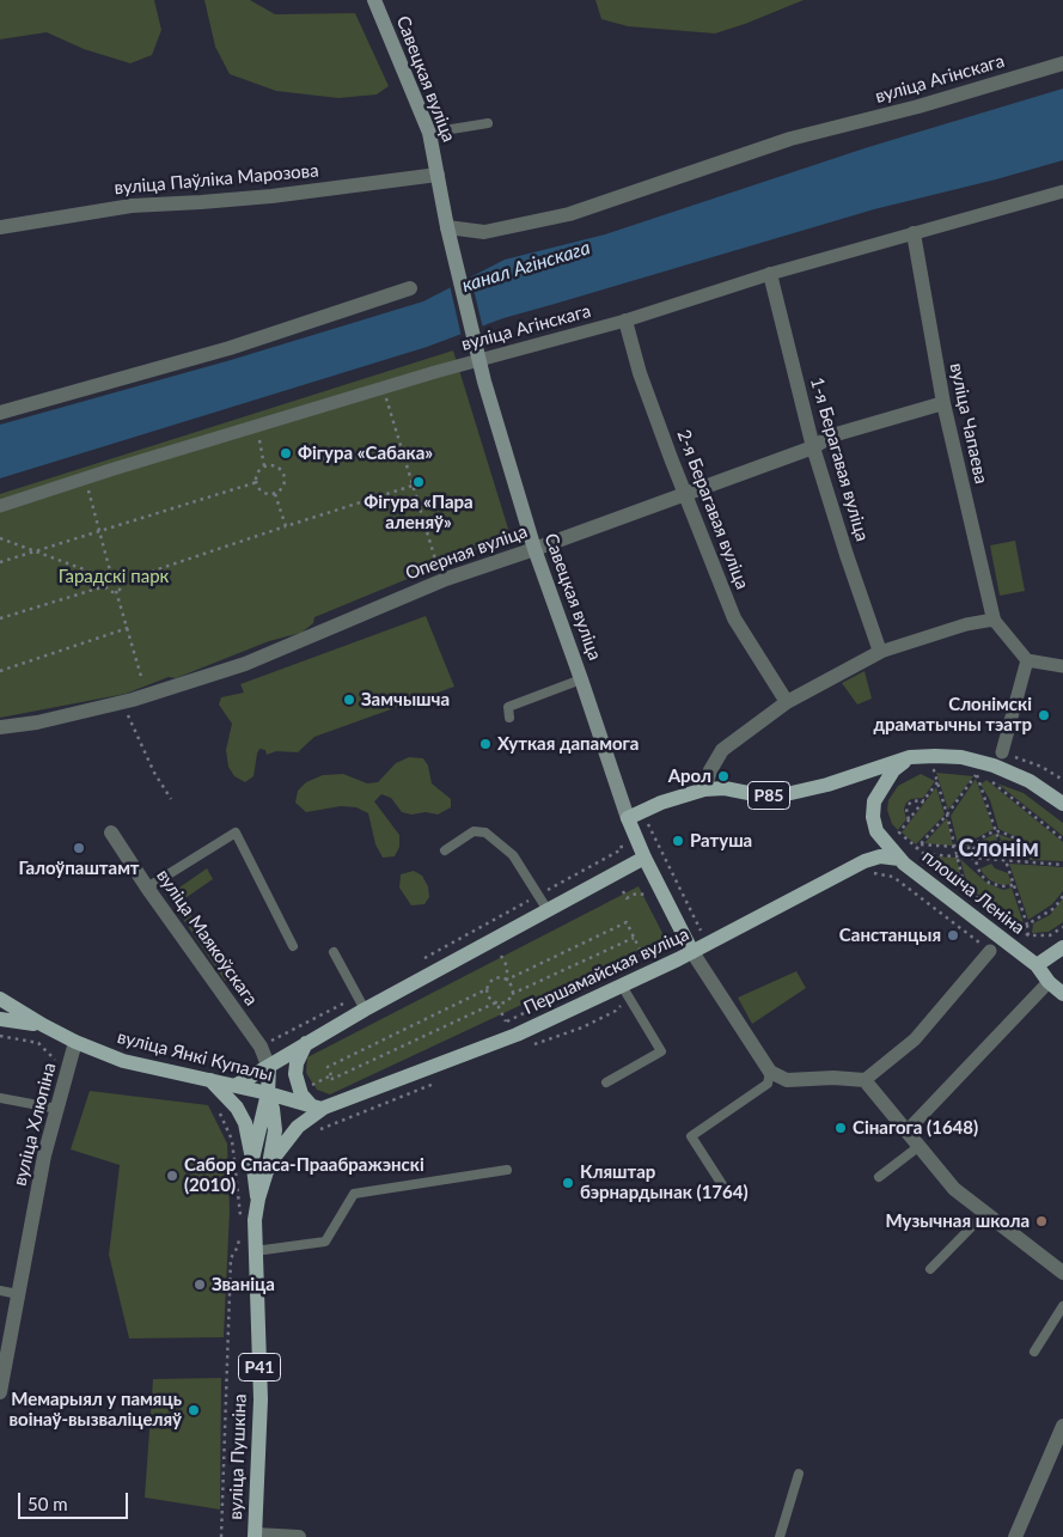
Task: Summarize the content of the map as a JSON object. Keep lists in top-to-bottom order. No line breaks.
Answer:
{"streets":{"main road":["Савецкая вуліца","Р85","плошча Леніна","Першамайская вуліца","вуліца Янкі Купалы","Р41","вуліца Пушкіна"],"street":["вуліца Агінскага","вуліца Паўліка Марозова","вуліца Чапаева","1-я Берагавая вуліца","2-я Берагавая вуліца","Оперная вуліца","вуліца Маякоўскага","вуліца Хлюпіна"]},"crossings":[["Савецкая вуліца","вуліца Агінскага"],["Савецкая вуліца","вуліца Паўліка Марозова"],["Савецкая вуліца","Оперная вуліца"],["Савецкая вуліца","Р85"],["Савецкая вуліца","Першамайская вуліца"],["вуліца Агінскага","вуліца Чапаева"],["вуліца Агінскага","1-я Берагавая вуліца"],["вуліца Агінскага","2-я Берагавая вуліца"],["вуліца Чапаева","Оперная вуліца"],["1-я Берагавая вуліца","Оперная вуліца"],["2-я Берагавая вуліца","Оперная вуліца"],["Р85","плошча Леніна"],["плошча Леніна","Першамайская вуліца"],["Першамайская вуліца","вуліца Янкі Купалы"],["Першамайская вуліца","вуліца Пушкіна"],["вуліца Янкі Купалы","вуліца Хлюпіна"],["вуліца Янкі Купалы","Р41"],["вуліца Янкі Купалы","вуліца Пушкіна"],["Р41","вуліца Пушкіна"]],"districts":["Слонім"],"water":["канал Агінскага"],"parks":["Гарадскі парк"],"places":["Фігура «Сабака»","Фігура «Пара аленяў»","Замчышча","Слонімскі драматычны тэатр","Хуткая дапамога","Арол","Ратуша","Галоўпаштамт","Санстанцыя","Сінагога (1648)","Сабор Спаса-Праабражэнскі (2010)","Кляштар бэрнардынак (1764)","Музычная школа","Званіца","Мемарыял у памяць воінаў-вызваліцеляў"],"scale_bar":"50 m"}
